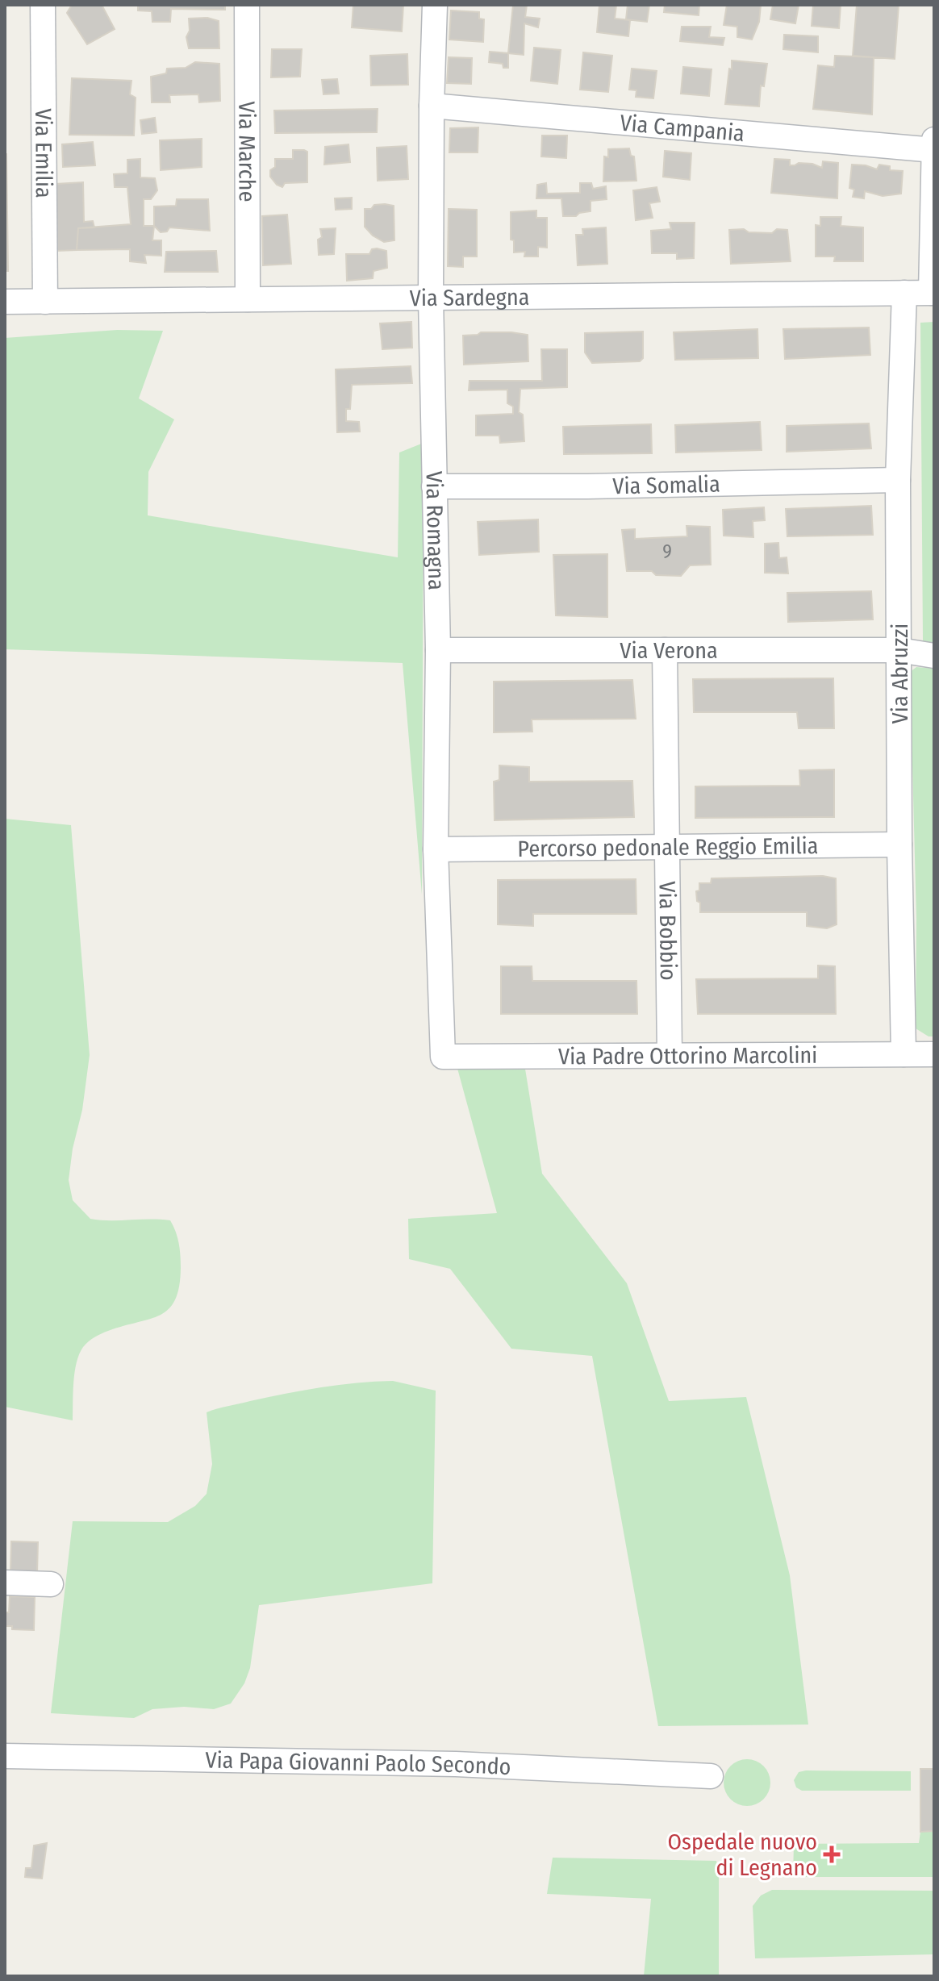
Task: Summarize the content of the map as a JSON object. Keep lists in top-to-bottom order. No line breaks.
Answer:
{"streets":{"street":["Via Campania","Via Marche","Via Emilia","Via Sardegna","Via Somalia","Via Romagna","Via Verona","Via Abruzzi","Percorso pedonale Reggio Emilia","Via Bobbio","Via Padre Ottorino Marcolini","Via Papa Giovanni Paolo Secondo"]},"crossings":[["Via Campania","Via Romagna"],["Via Marche","Via Sardegna"],["Via Emilia","Via Sardegna"],["Via Sardegna","Via Romagna"],["Via Sardegna","Via Abruzzi"],["Via Somalia","Via Romagna"],["Via Somalia","Via Abruzzi"],["Via Romagna","Via Verona"],["Via Romagna","Percorso pedonale Reggio Emilia"],["Via Romagna","Via Padre Ottorino Marcolini"],["Via Verona","Via Abruzzi"],["Via Verona","Via Bobbio"],["Via Abruzzi","Percorso pedonale Reggio Emilia"],["Via Abruzzi","Via Padre Ottorino Marcolini"],["Percorso pedonale Reggio Emilia","Via Bobbio"],["Via Bobbio","Via Padre Ottorino Marcolini"]],"places":{"health":["Ospedale nuovo di Legnano"]},"house_numbers":["9"]}
